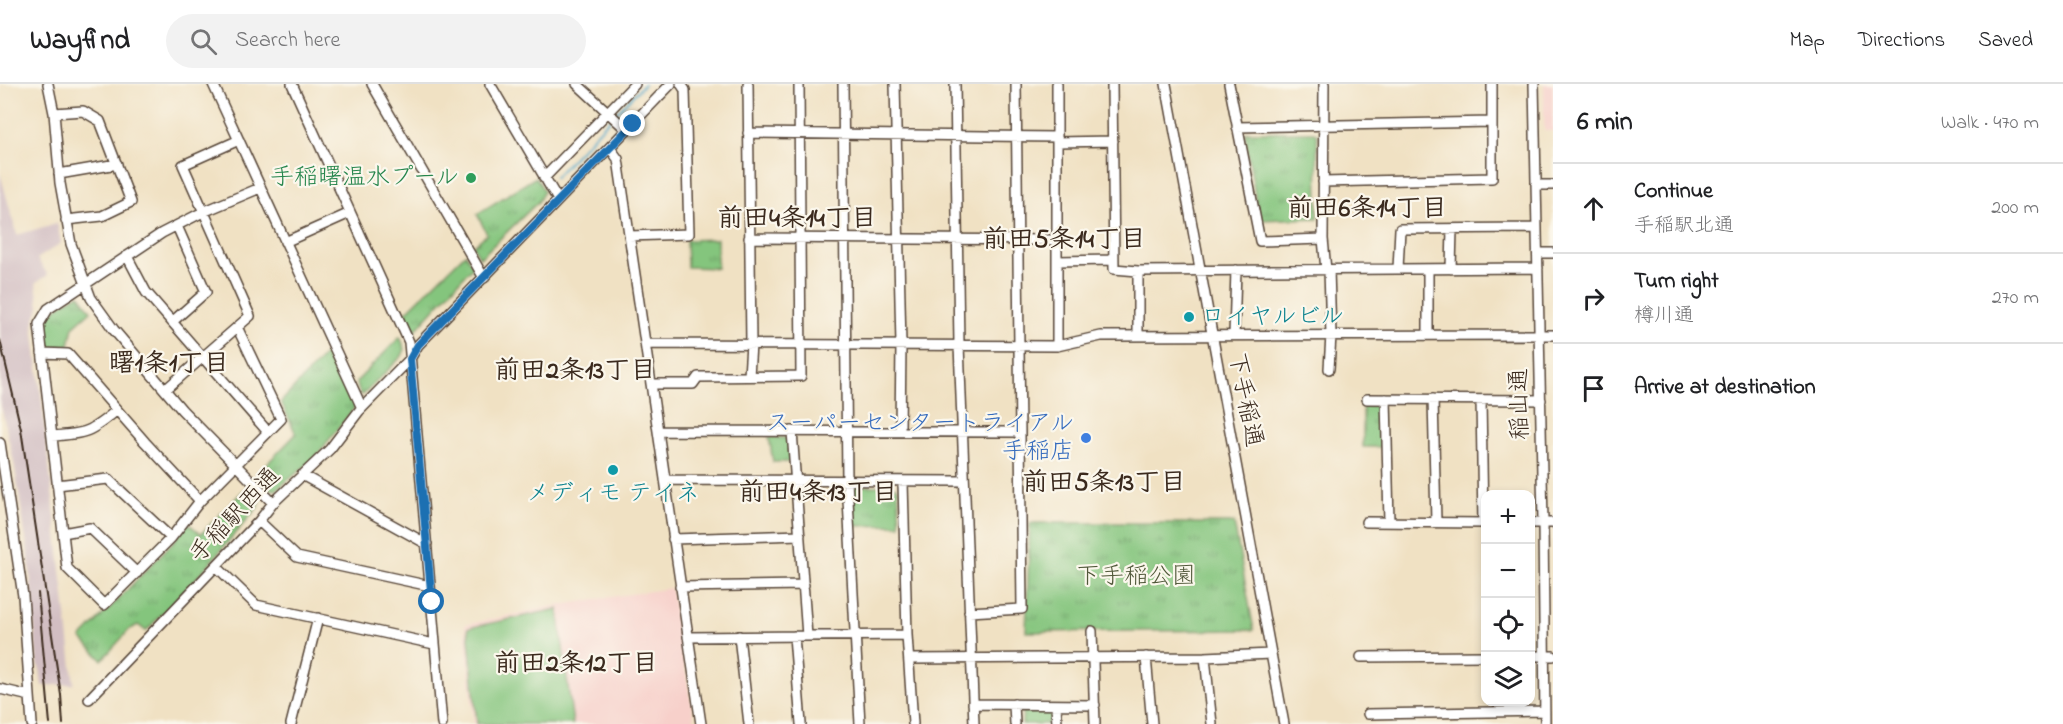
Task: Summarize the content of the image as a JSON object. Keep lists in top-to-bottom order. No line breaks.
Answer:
{"streets":{"street":["下手稲通","稲山通","手稲駅西通"]},"districts":["前田6条14丁目","前田4条14丁目","前田5条14丁目","曙1条1丁目","前田2条13丁目","前田5条13丁目","前田4条13丁目","前田2条12丁目"],"parks":["下手稲公園"],"places":["手稲曙温水プール","ロイヤルビル","スーパーセンタートライアル 手稲店","メディモ テイネ"],"page":{"header":"Wayfind","search":"Search here","nav":["Map","Directions","Saved"],"heading":["6 min","Walk · 470 m"],"list":[["Continue","手稲駅北通","200 m"],["Turn right","樽川通","270 m"],"Arrive at destination"],"map_buttons":["+","−"]}}
